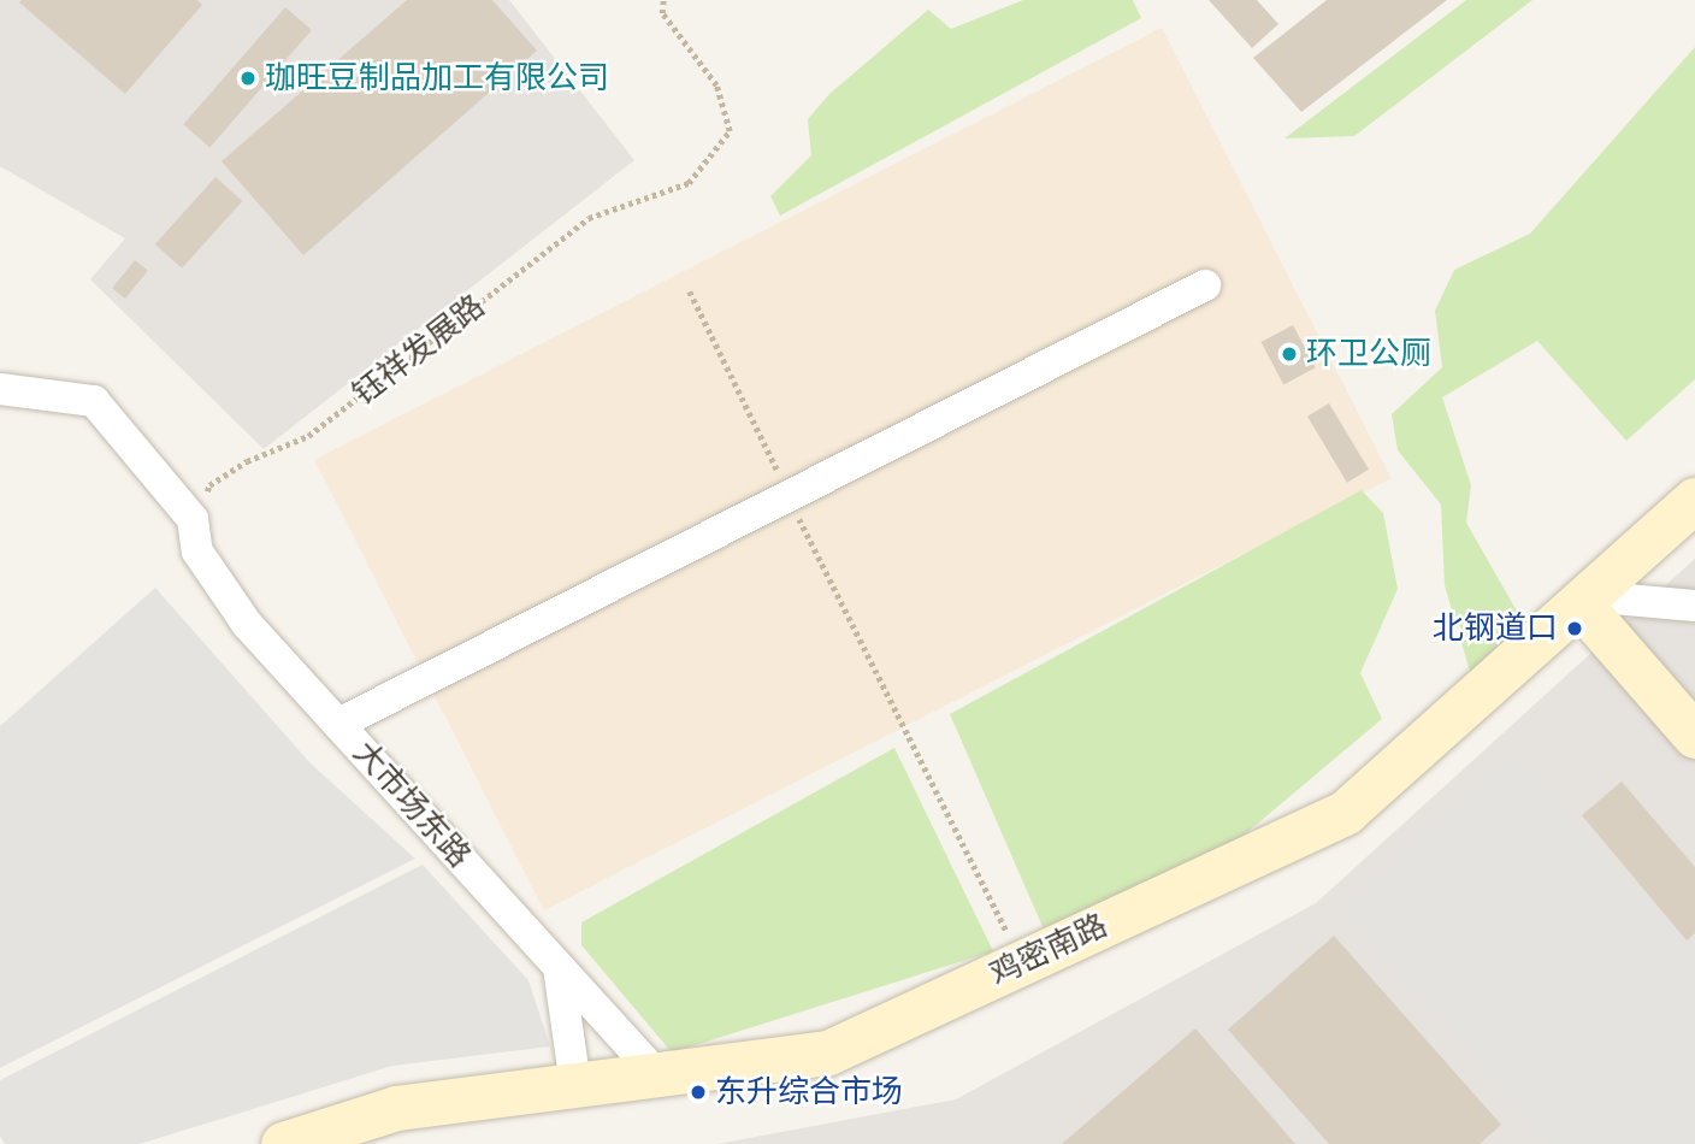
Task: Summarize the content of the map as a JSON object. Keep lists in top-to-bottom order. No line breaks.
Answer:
{"streets":{"main road":["鸡密南路"],"street":["大市场东路"],"path":["钰祥发展路"]},"crossings":[["钰祥发展路","大市场东路"],["大市场东路","鸡密南路"]],"places":["珈旺豆制品加工有限公司","环卫公厕","北钢道口","东升综合市场"]}
